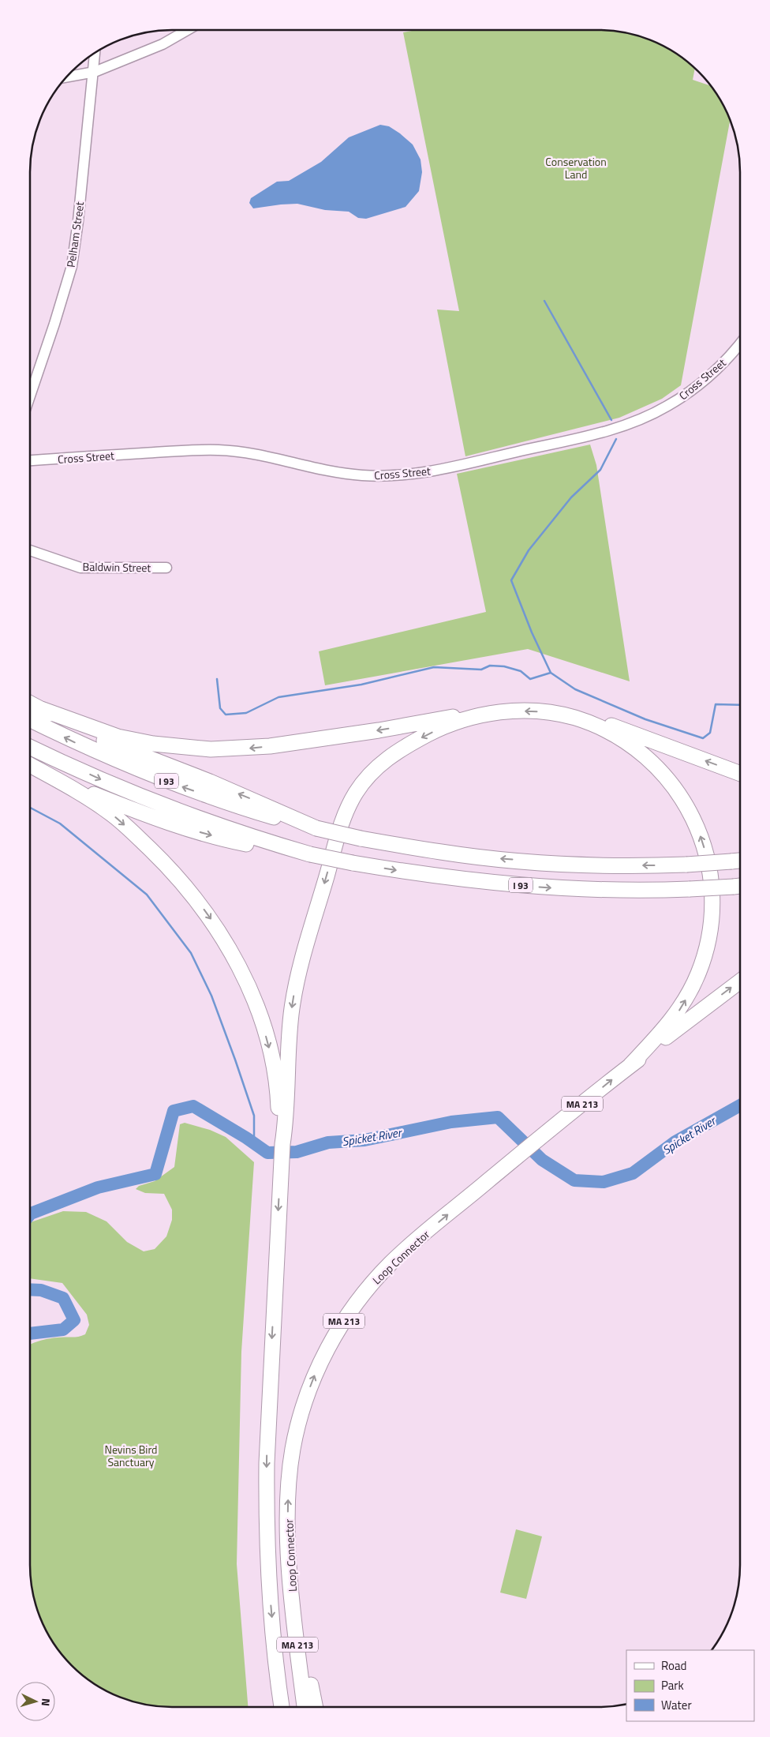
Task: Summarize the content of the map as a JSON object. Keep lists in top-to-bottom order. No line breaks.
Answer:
{"streets":{"highway":["I 93","MA 213","Loop Connector"],"street":["Pelham Street","Cross Street","Baldwin Street"]},"water":["Spicket River"],"parks":["Conservation Land","Nevins Bird Sanctuary"],"legend":["Road","Park","Water"],"north":"right"}
